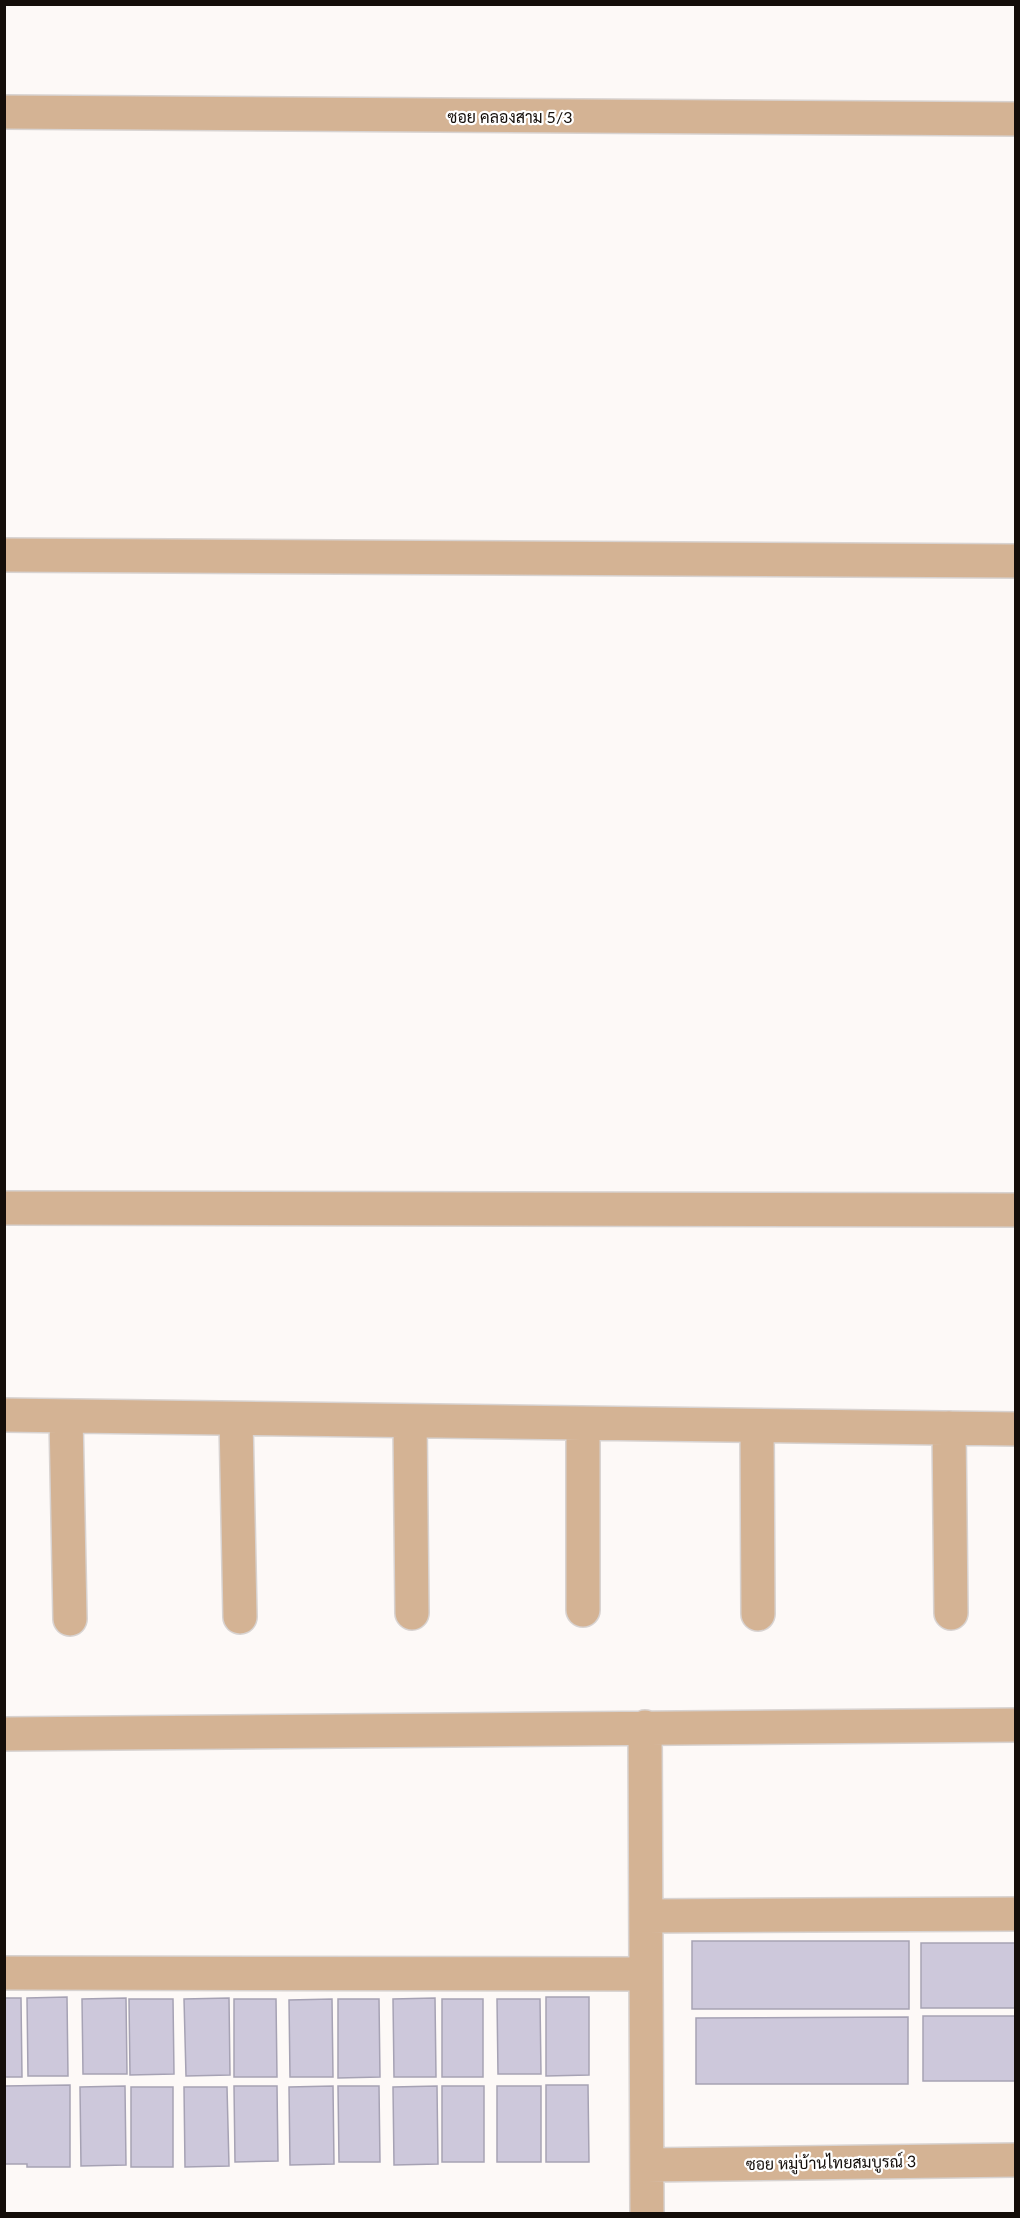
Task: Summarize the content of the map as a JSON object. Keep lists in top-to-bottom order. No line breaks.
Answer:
{"streets":{"street":["ซอย คลองสาม 5/3","ซอย หมู่บ้านไทยสมบูรณ์ 3"]}}
